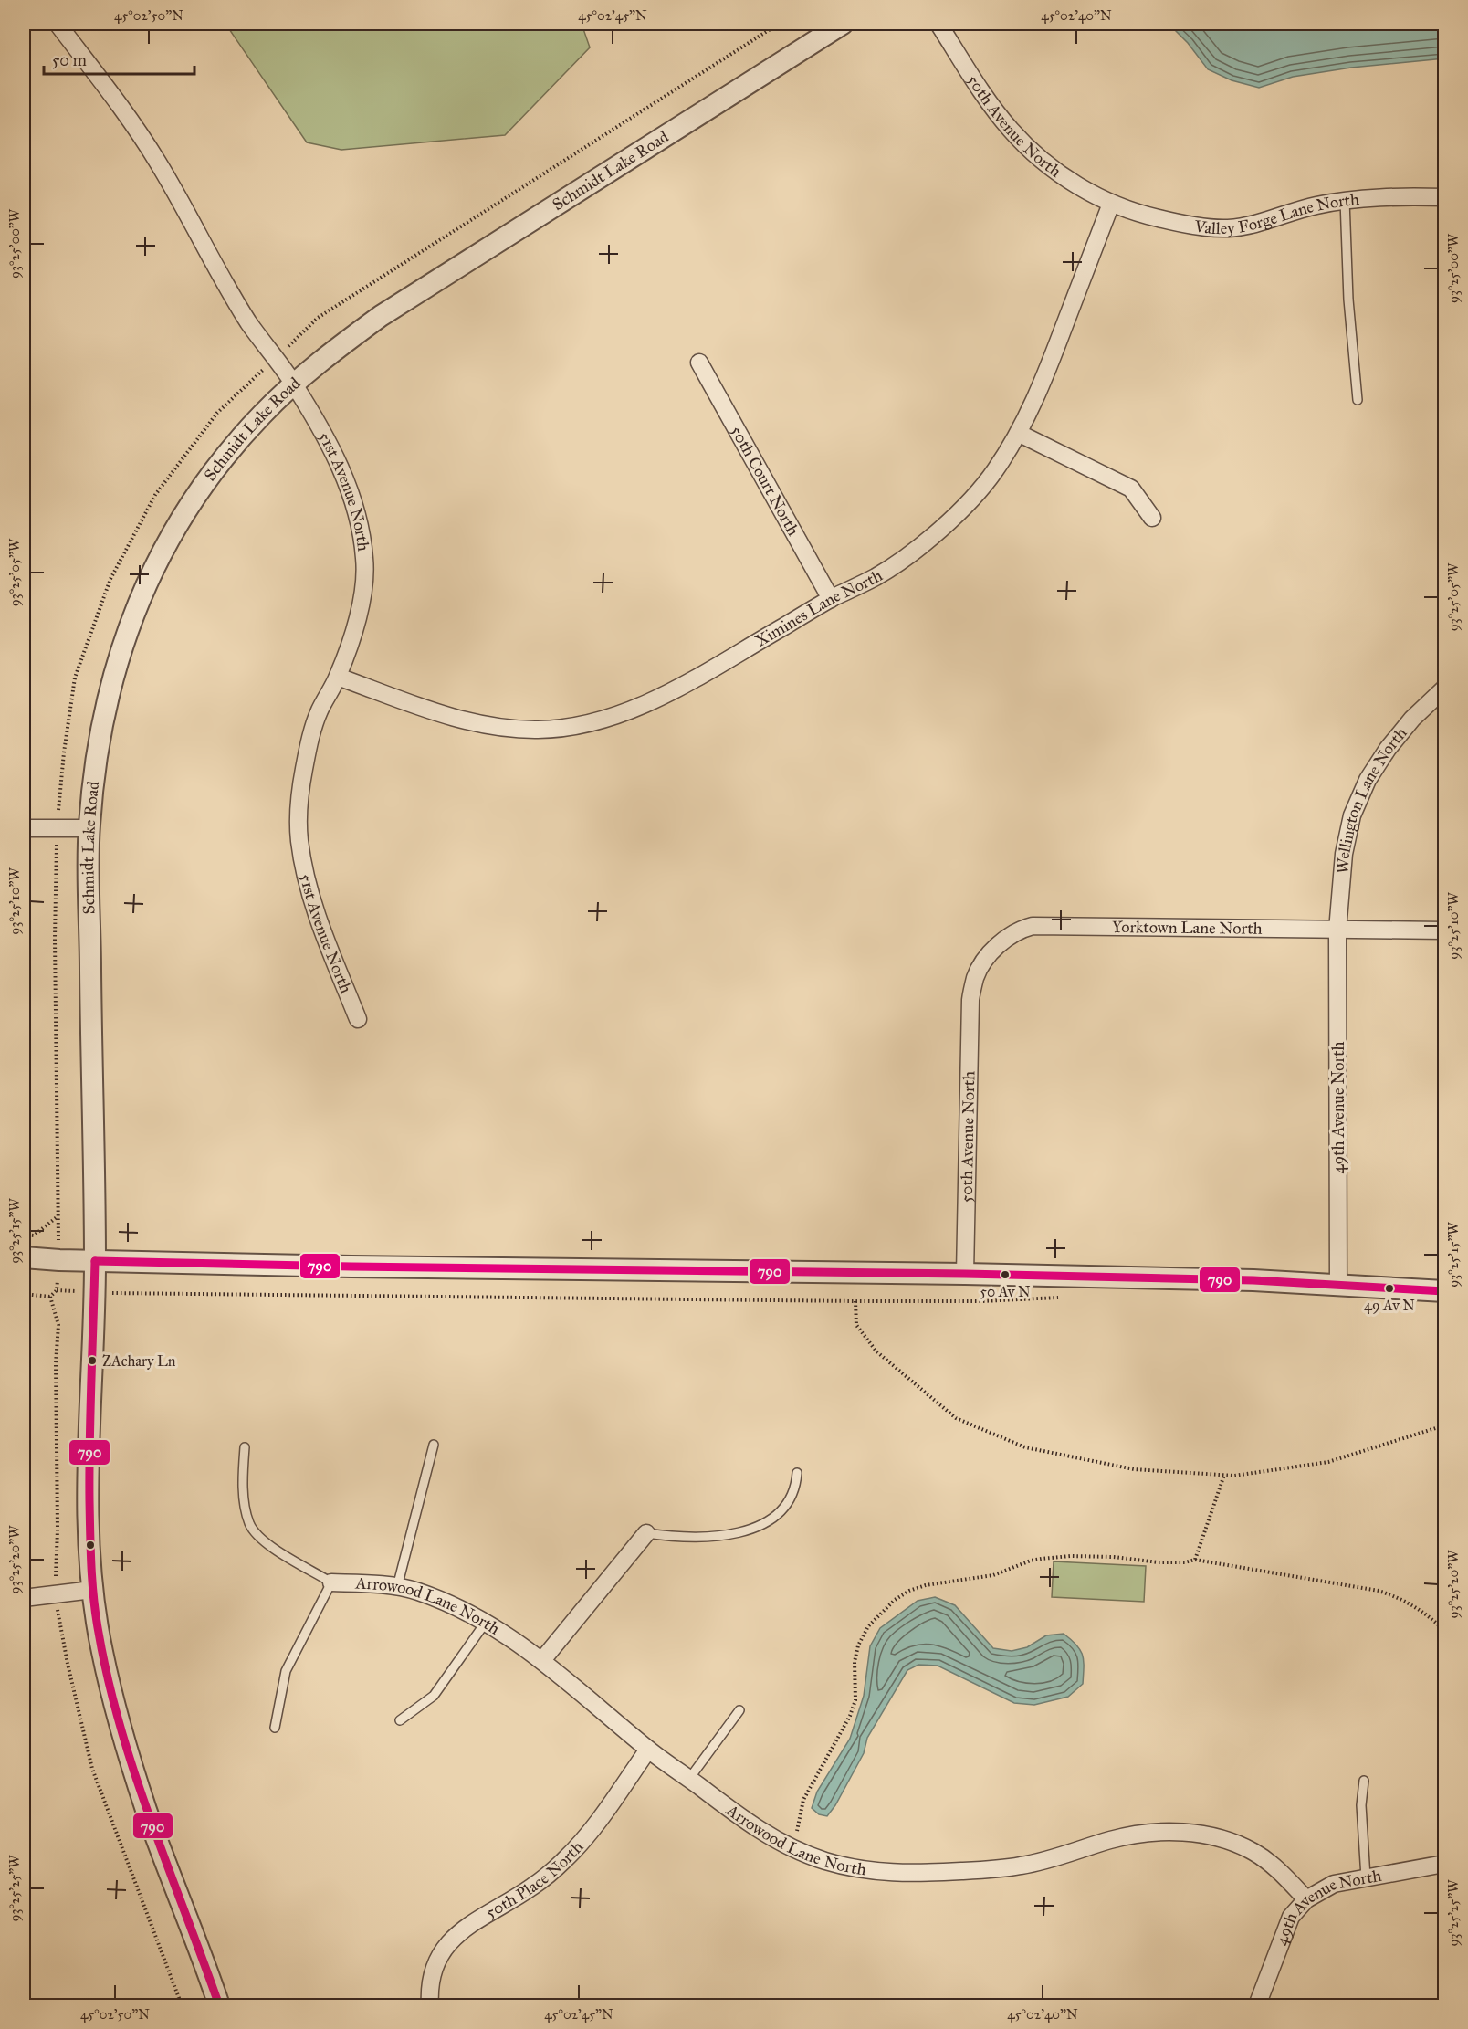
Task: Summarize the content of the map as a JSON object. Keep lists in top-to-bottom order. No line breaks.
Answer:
{"streets":{"street":["50th Avenue North","Schmidt Lake Road","Valley Forge Lane North","50th Court North","51st Avenue North","Ximines Lane North","Wellington Lane North","Yorktown Lane North","49th Avenue North","Arrowood Lane North","50th Place North"]},"crossings":[["50th Avenue North","Valley Forge Lane North"],["50th Avenue North","Ximines Lane North"],["50th Avenue North","Yorktown Lane North"],["Schmidt Lake Road","51st Avenue North"],["Valley Forge Lane North","Ximines Lane North"],["50th Court North","Ximines Lane North"],["51st Avenue North","Ximines Lane North"],["Wellington Lane North","Yorktown Lane North"],["Wellington Lane North","49th Avenue North"],["Yorktown Lane North","49th Avenue North"],["49th Avenue North","Arrowood Lane North"],["Arrowood Lane North","50th Place North"]],"places":["50 Av N","49 Av N","ZAchary Ln"],"lines":["transit line 790"],"scale_bar":"50 m","coordinates":["45°02'50\"N","45°02'45\"N","45°02'40\"N","93°25'00\"W","93°25'05\"W","93°25'10\"W","93°25'15\"W","93°25'20\"W","93°25'25\"W"]}
